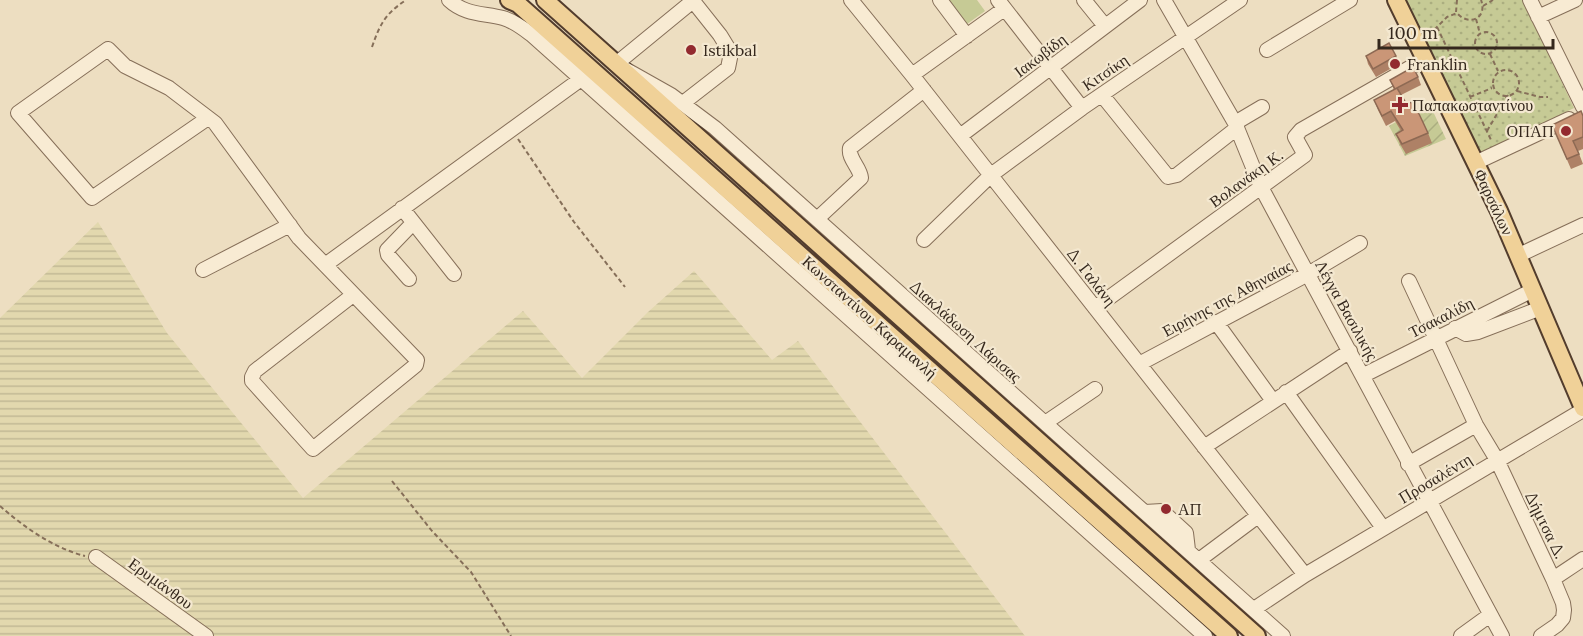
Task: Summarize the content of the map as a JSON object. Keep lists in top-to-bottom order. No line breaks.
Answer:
{"streets":{"main road":["Φαρσάλων","Κωνσταντίνου Καραμανλή"],"street":["Ιακωβίδη","Κιτσίκη","Βολανάκη Κ.","Δ. Γαλάνη","Ειρήνης της Αθηναίας","Λέγγα Βασιλικής","Τσακαλίδη","Διακλάδωση Λάρισας","Προσαλέντη","Δήμτσα Δ.","Ερυμάνθου"]},"crossings":[["Ιακωβίδη","Δ. Γαλάνη"],["Κιτσίκη","Δ. Γαλάνη"],["Κιτσίκη","Λέγγα Βασιλικής"],["Βολανάκη Κ.","Φαρσάλων"],["Βολανάκη Κ.","Δ. Γαλάνη"],["Βολανάκη Κ.","Λέγγα Βασιλικής"],["Φαρσάλων","Τσακαλίδη"],["Φαρσάλων","Προσαλέντη"],["Δ. Γαλάνη","Ειρήνης της Αθηναίας"],["Δ. Γαλάνη","Προσαλέντη"],["Ειρήνης της Αθηναίας","Λέγγα Βασιλικής"],["Λέγγα Βασιλικής","Τσακαλίδη"],["Λέγγα Βασιλικής","Προσαλέντη"],["Κωνσταντίνου Καραμανλή","Διακλάδωση Λάρισας"],["Τσακαλίδη","Δήμτσα Δ."],["Διακλάδωση Λάρισας","Προσαλέντη"],["Προσαλέντη","Δήμτσα Δ."]],"places":{"other":["Istikbal","Franklin","ΟΠΑΠ","ΑΠ"],"health":["Παπακωσταντίνου"]},"scale_bar":"100 m"}
